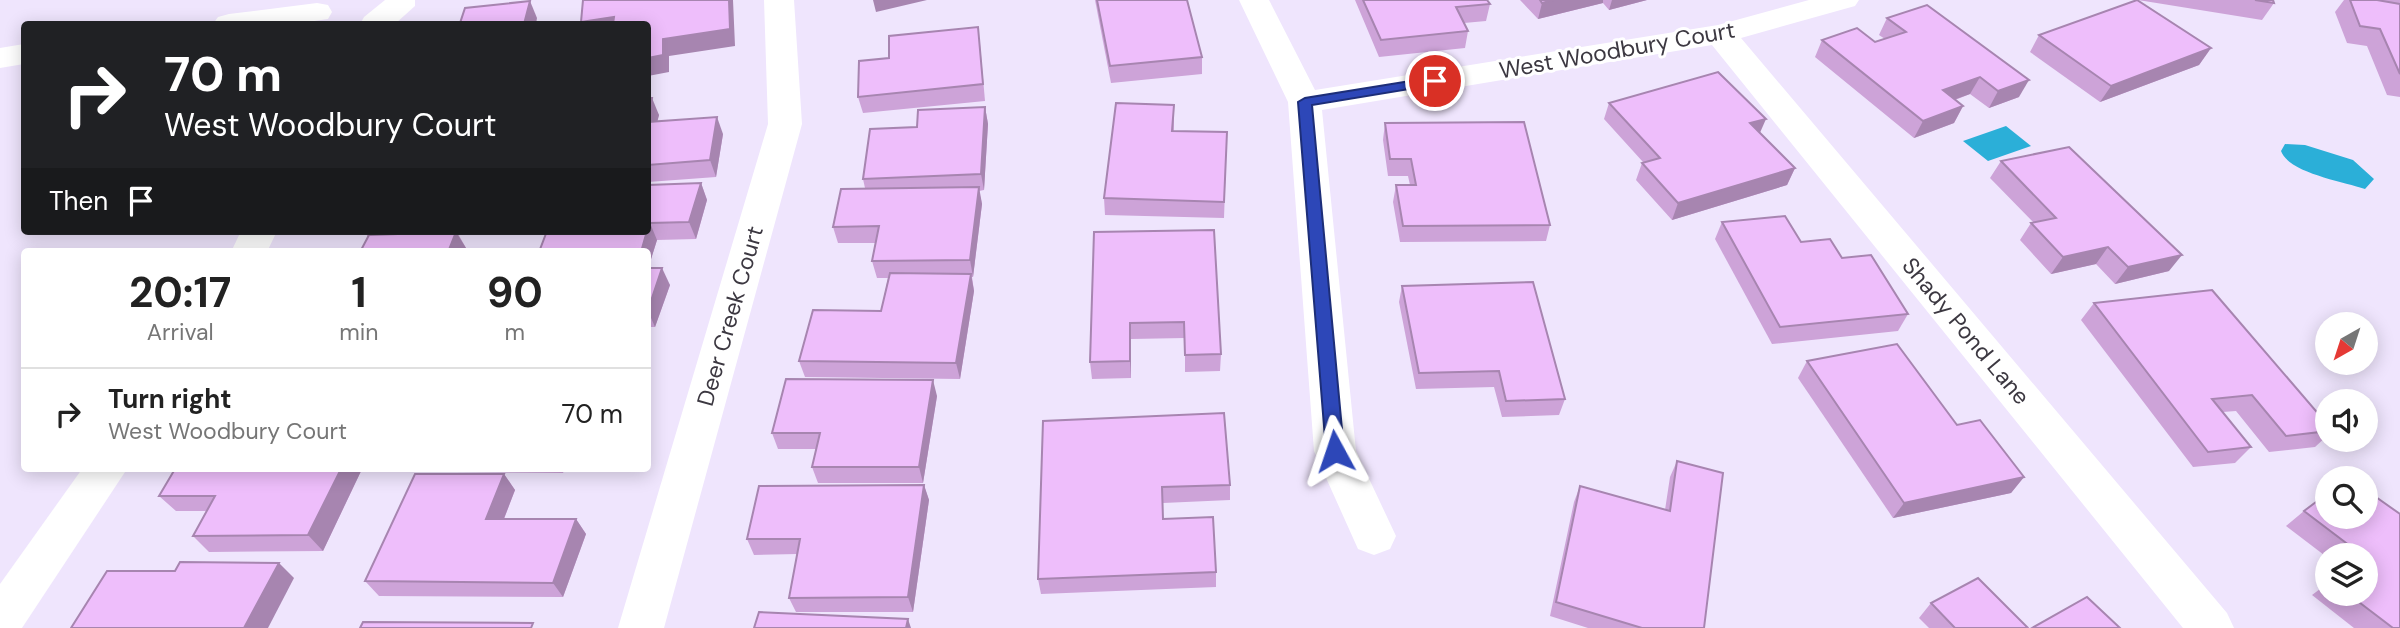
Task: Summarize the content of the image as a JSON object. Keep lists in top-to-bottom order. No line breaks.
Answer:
{"streets":{"street":["West Woodbury Court","Deer Creek Court","Shady Pond Lane"]},"crossings":[["West Woodbury Court","Shady Pond Lane"]],"north":"bottom left","page":{"turn":["70 m","West Woodbury Court"],"then":"Then","eta":["20:17","Arrival","1","min","90","m"],"list":[{"name":"Turn right","note":"West Woodbury Court","value":"70 m"}]}}
